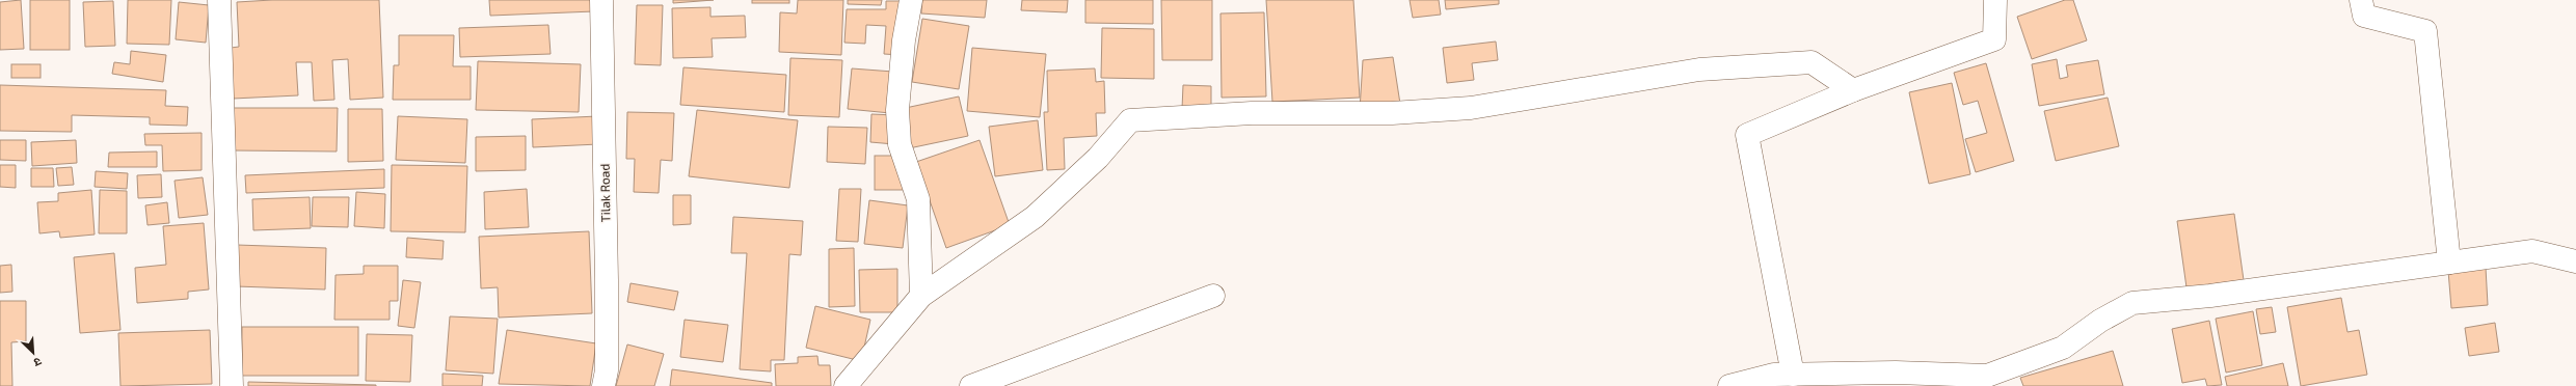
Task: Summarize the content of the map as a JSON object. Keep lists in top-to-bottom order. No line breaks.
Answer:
{"streets":{"street":["Tilak Road"]},"north":"bottom right"}
